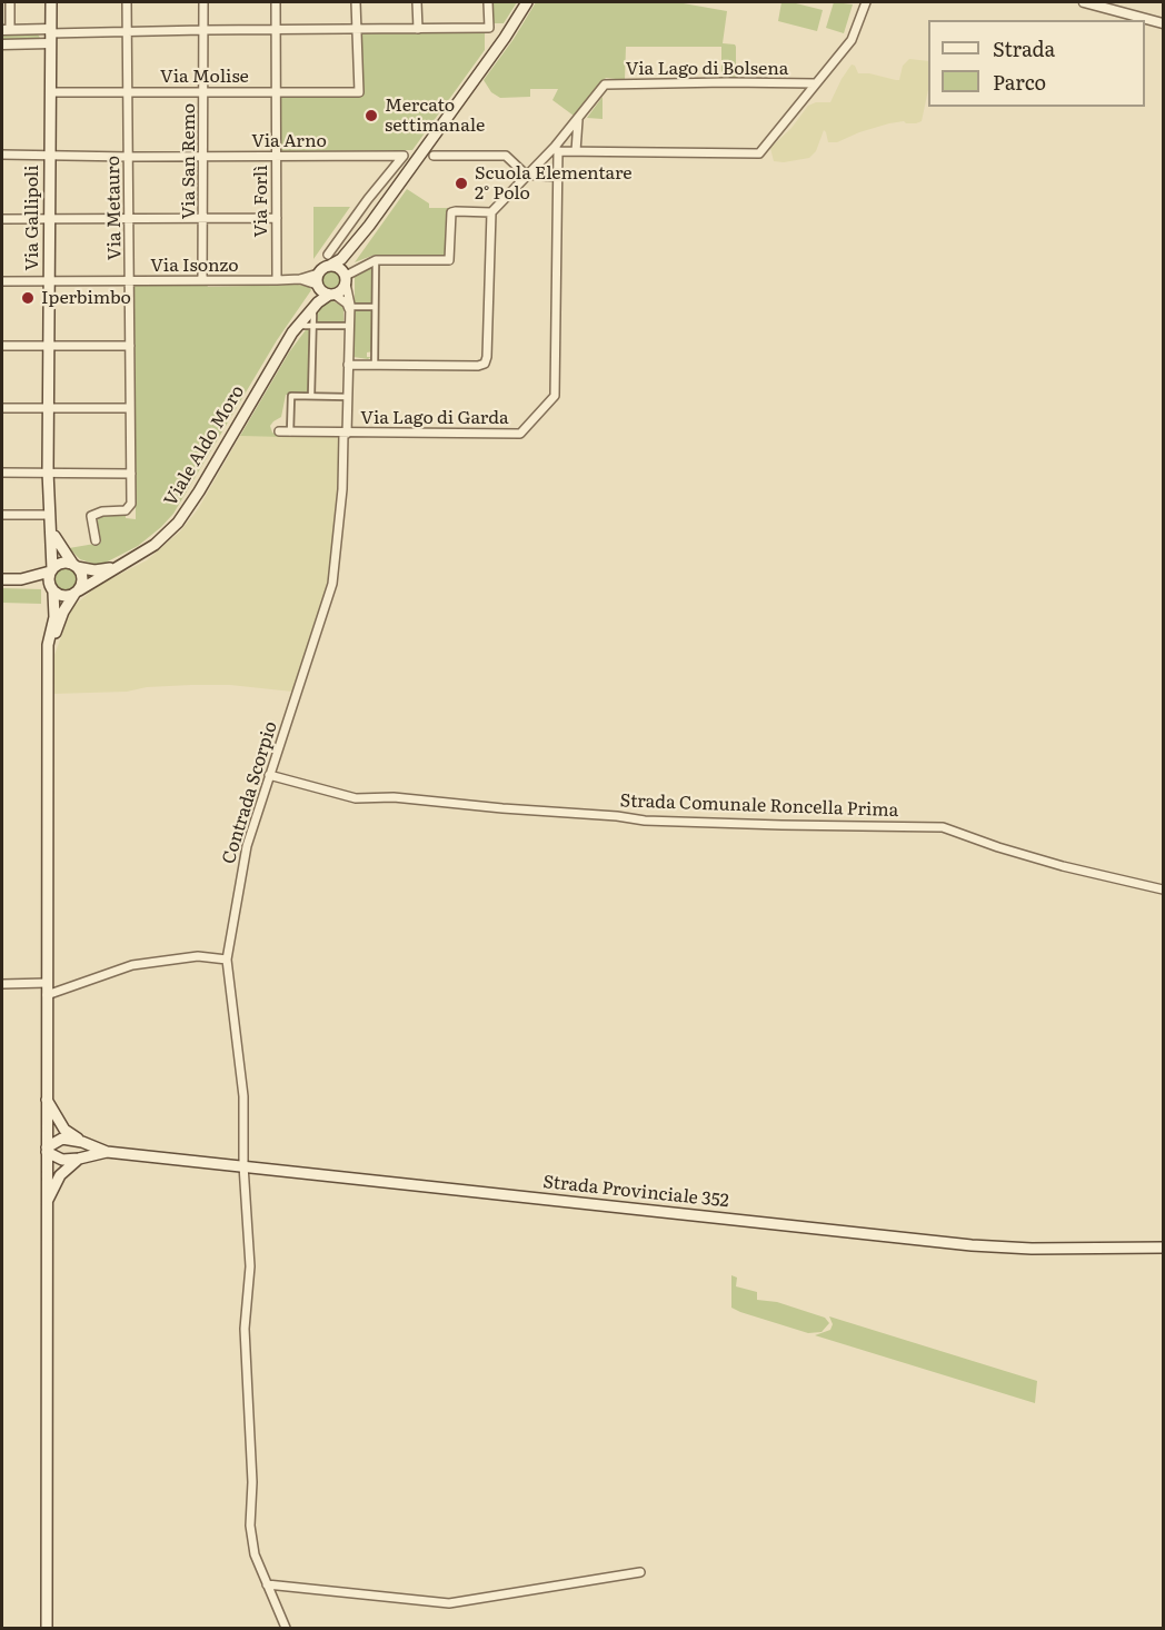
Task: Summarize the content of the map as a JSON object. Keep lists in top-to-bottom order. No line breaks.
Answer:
{"streets":{"main road":["Via Gallipoli","Viale Aldo Moro","Strada Provinciale 352"],"street":["Via Lago di Bolsena","Via Molise","Via Arno","Via San Remo","Via Forlì","Via Metauro","Via Isonzo","Via Lago di Garda","Contrada Scorpio","Strada Comunale Roncella Prima"]},"crossings":[["Via Molise","Via San Remo"],["Via Molise","Via Forlì"],["Via Molise","Via Metauro"],["Via Molise","Via Gallipoli"],["Via Arno","Via San Remo"],["Via Arno","Via Forlì"],["Via Arno","Via Metauro"],["Via Arno","Via Gallipoli"],["Via Arno","Via Isonzo"],["Via Arno","Viale Aldo Moro"],["Via Arno","Contrada Scorpio"],["Via San Remo","Via Isonzo"],["Via Forlì","Via Isonzo"],["Via Metauro","Via Isonzo"],["Via Gallipoli","Via Isonzo"],["Via Gallipoli","Viale Aldo Moro"],["Via Isonzo","Viale Aldo Moro"],["Via Isonzo","Contrada Scorpio"],["Via Lago di Garda","Contrada Scorpio"],["Viale Aldo Moro","Contrada Scorpio"],["Contrada Scorpio","Strada Comunale Roncella Prima"],["Contrada Scorpio","Strada Provinciale 352"]],"places":["Mercato settimanale","Scuola Elementare 2° Polo","Iperbimbo"],"legend":["Strada","Parco"]}
